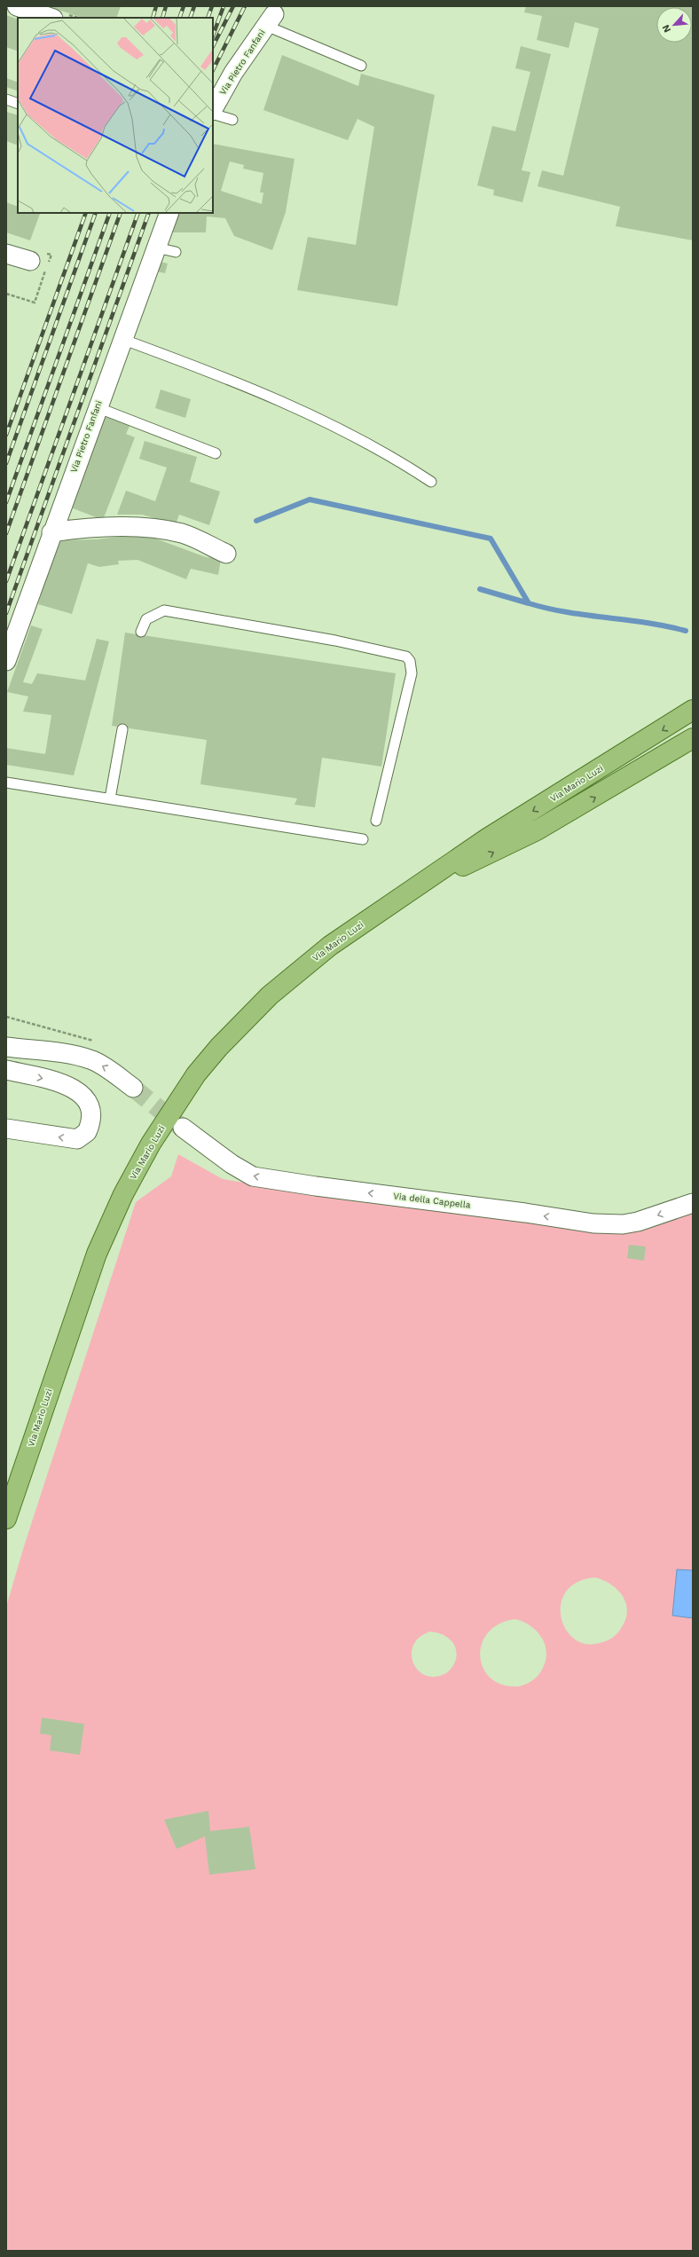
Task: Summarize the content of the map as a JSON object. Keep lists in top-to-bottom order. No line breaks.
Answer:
{"streets":{"main road":["Via Mario Luzi"],"street":["Via Pietro Fanfani","Via della Cappella"]},"one_way":["Via della Cappella"],"north":"bottom left"}
